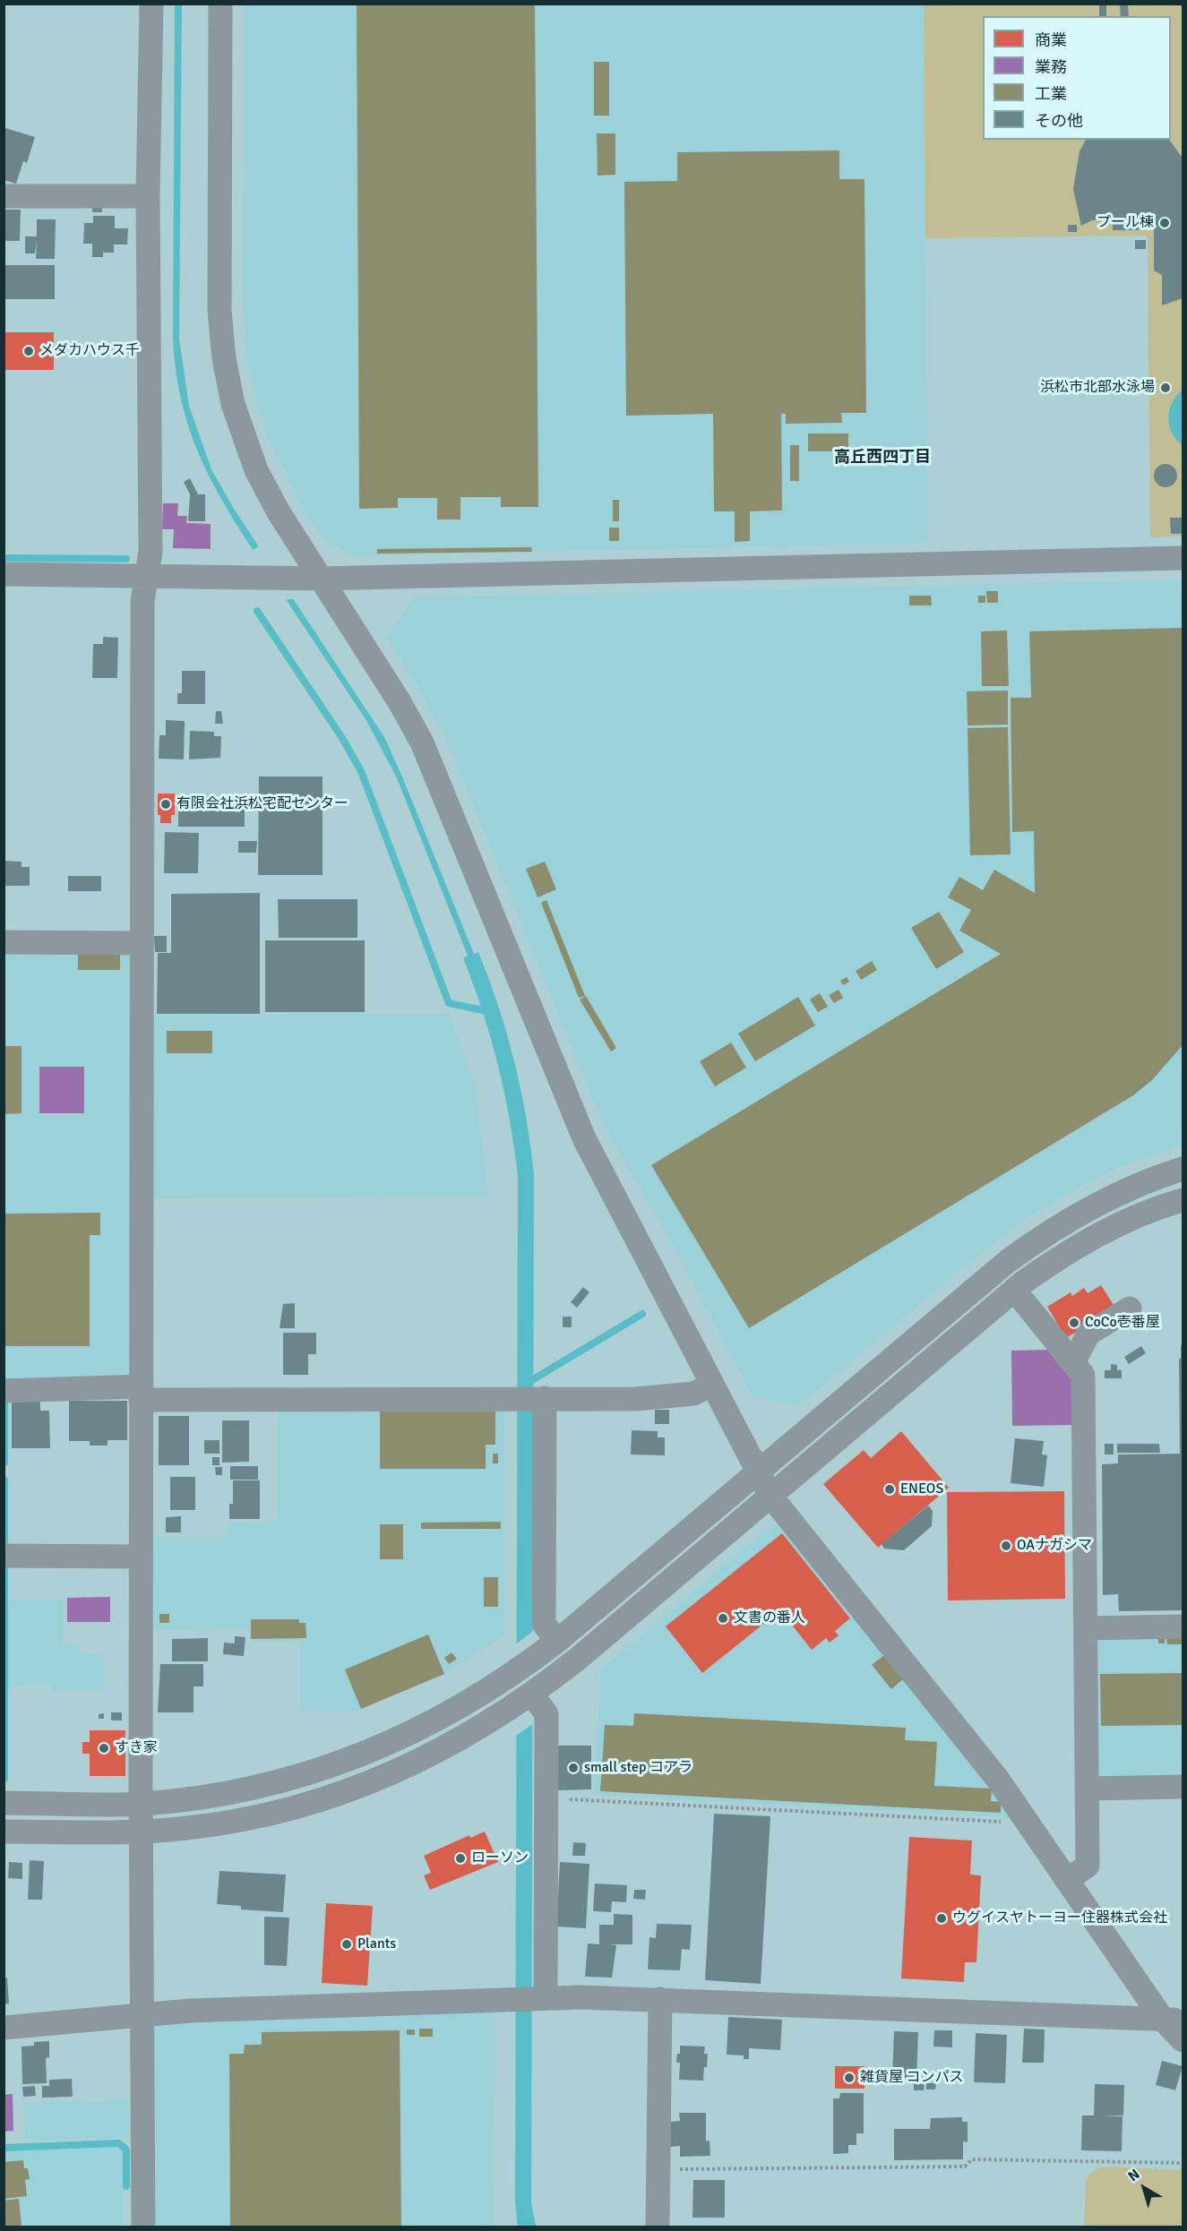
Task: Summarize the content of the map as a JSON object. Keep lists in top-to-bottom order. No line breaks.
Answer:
{"districts":["高丘西四丁目"],"places":["プール棟","メダカハウス千","浜松市北部水泳場","有限会社浜松宅配センター","CoCo壱番屋","ENEOS","OAナガシマ","文書の番人","すき家","small step コアラ","ローソン","ウグイスヤトーヨー住器株式会社","Plants","雑貨屋 コンパス"],"legend":["商業","業務","工業","その他"],"north":"top left"}
